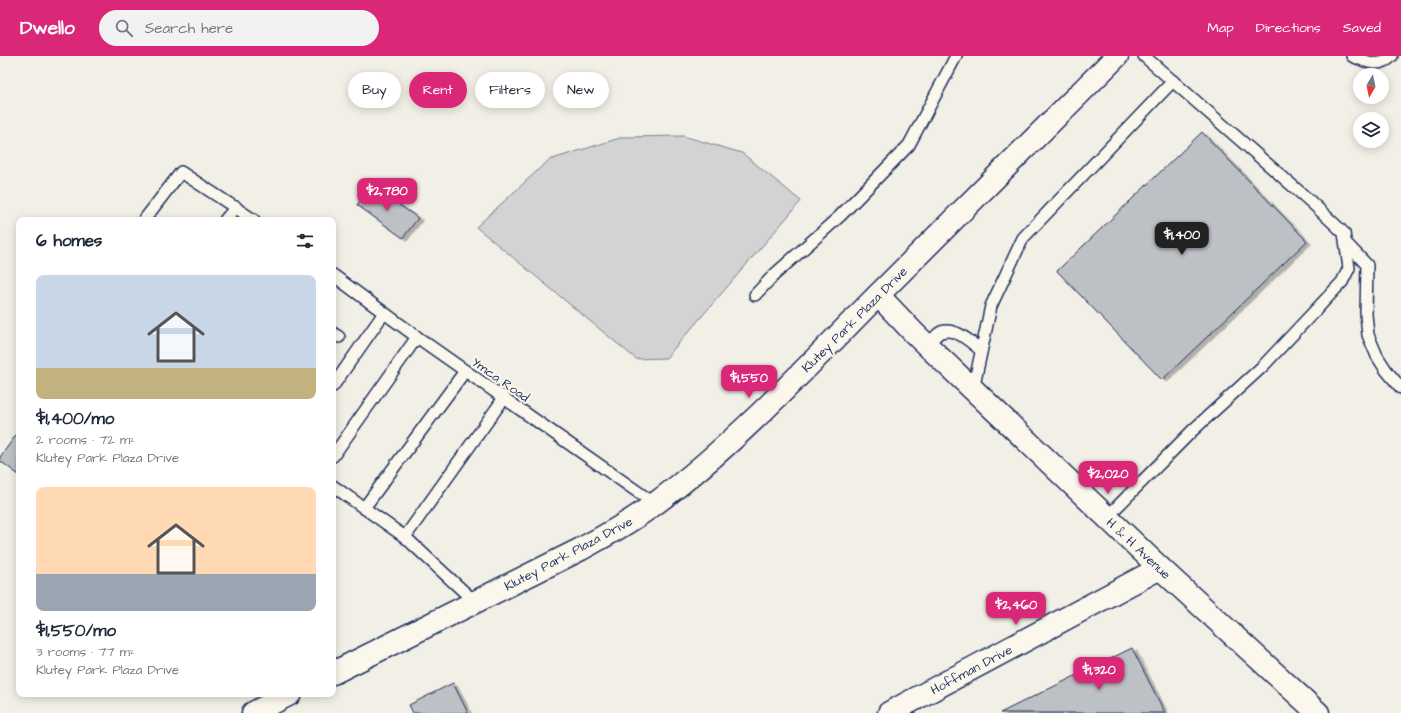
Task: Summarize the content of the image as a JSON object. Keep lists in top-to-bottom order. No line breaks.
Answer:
{"streets":{"street":["Klutey Park Plaza Drive","H & H Avenue","Hoffman Drive"],"lane":["Ymca Road"]},"crossings":[["Klutey Park Plaza Drive","Ymca Road"],["Klutey Park Plaza Drive","H & H Avenue"],["H & H Avenue","Hoffman Drive"]],"north":"bottom","page":{"header":"Dwello","search":"Search here","nav":["Map","Directions","Saved"],"chip":["Buy","Rent","Filters","New"],"price":["$2,780","$1,400","$1,550","$2,020","$2,460","$1,320"],"heading":"6 homes","list":[{"name":"$1,400/mo","note":"2 rooms · 72 m² · Klutey Park Plaza Drive"},{"name":"$1,550/mo","note":"3 rooms · 77 m² · Klutey Park Plaza Drive"}]}}
